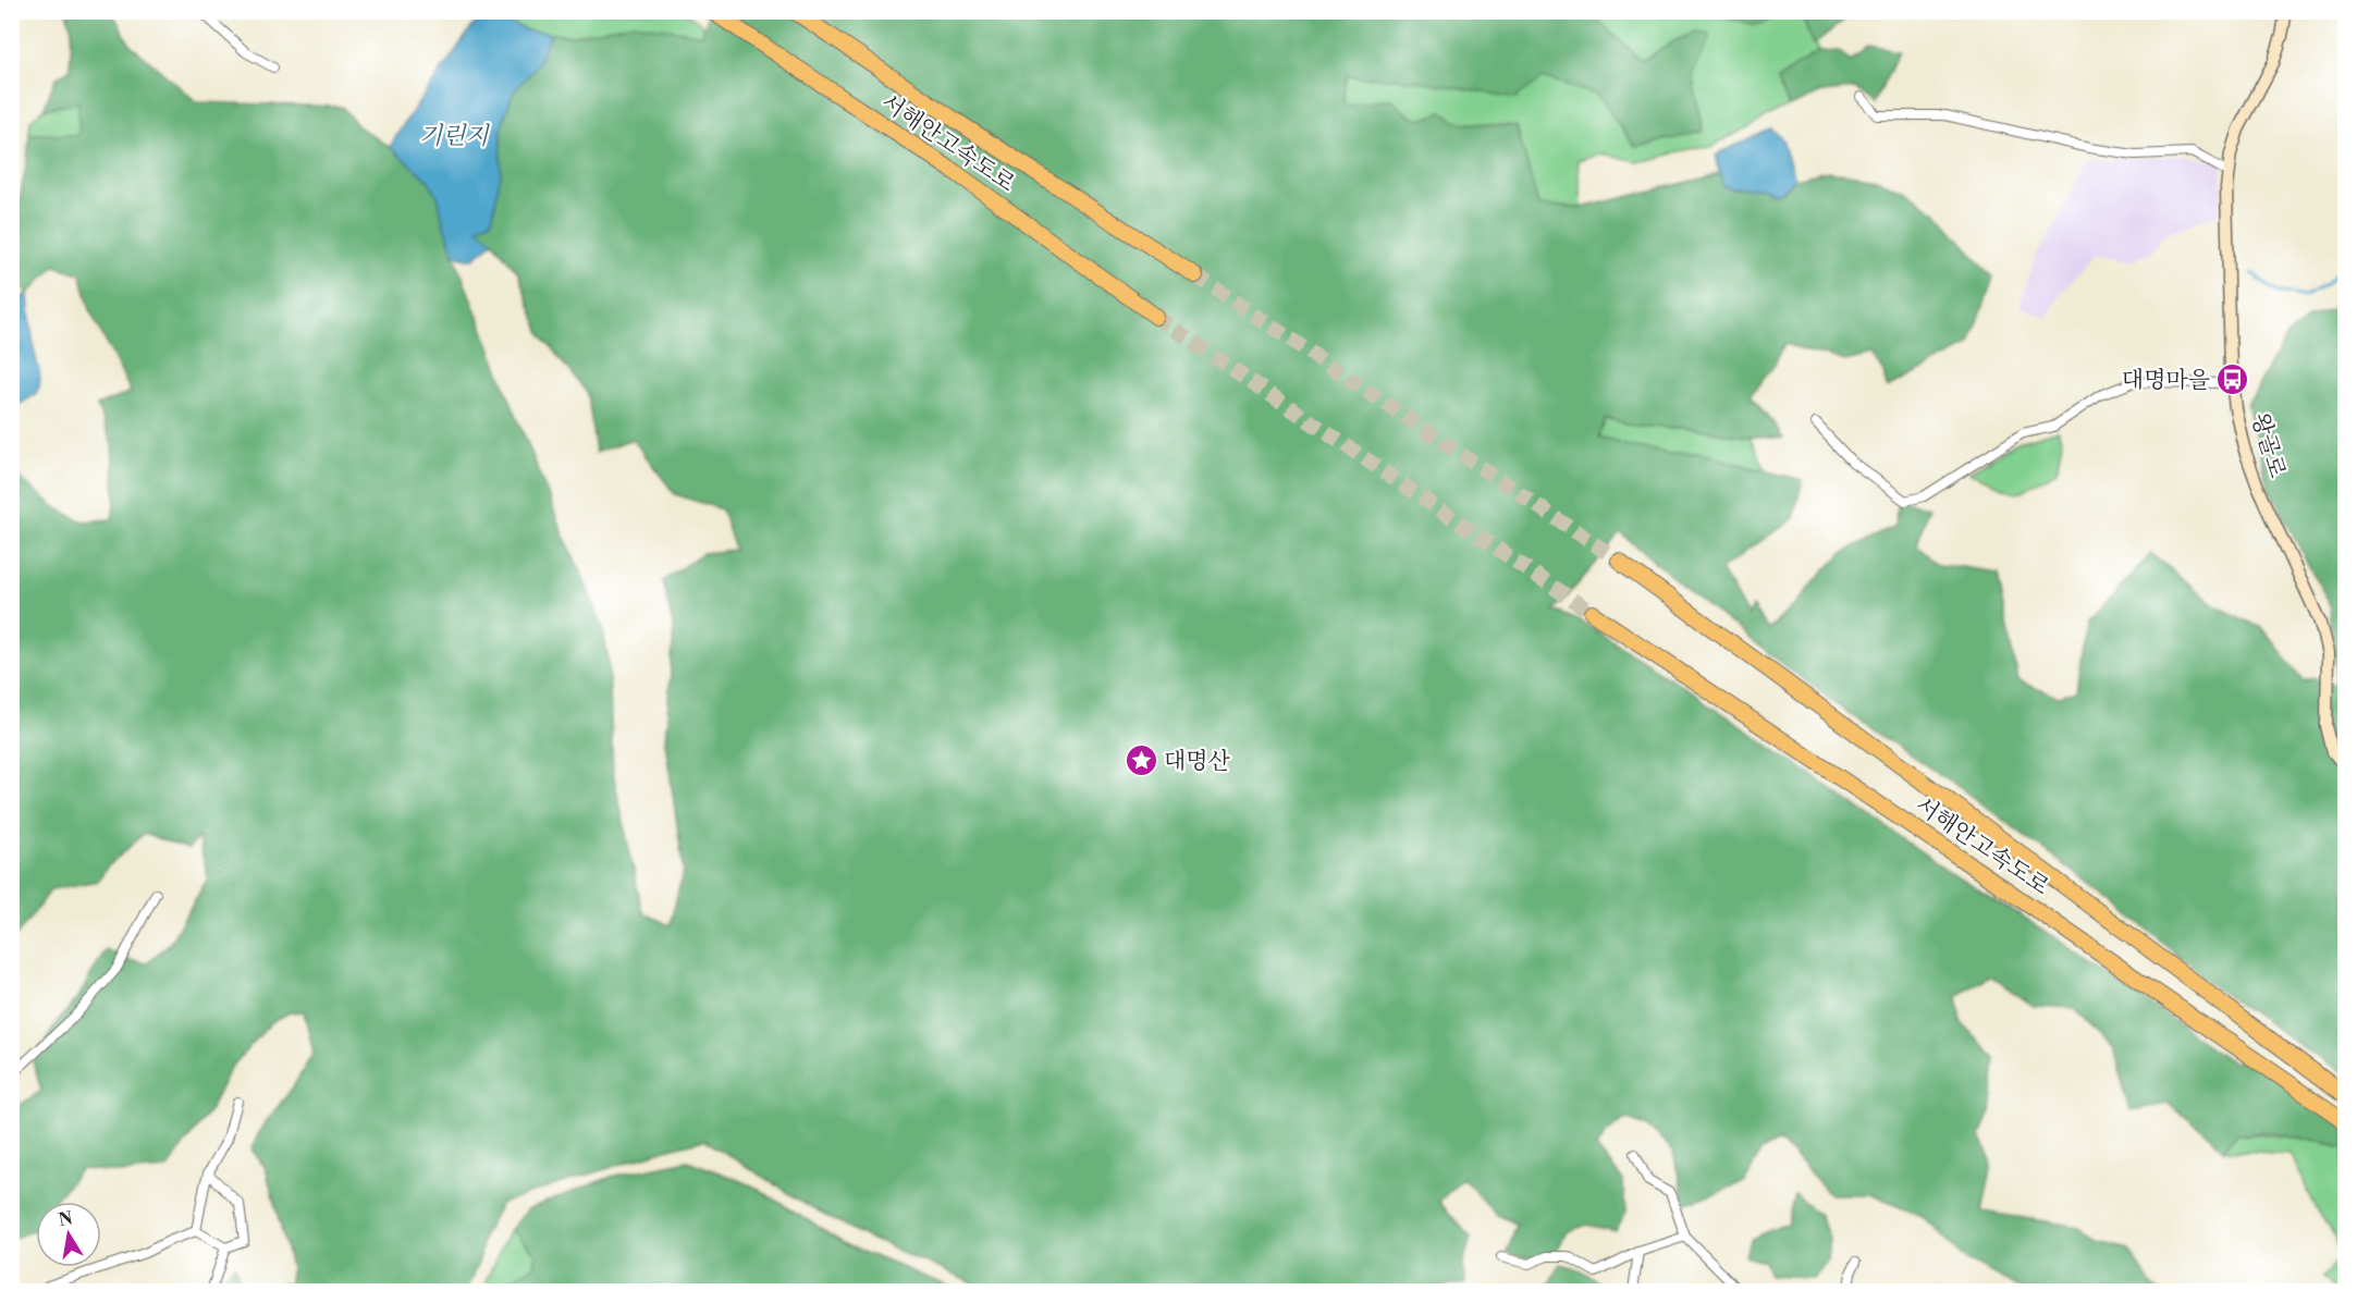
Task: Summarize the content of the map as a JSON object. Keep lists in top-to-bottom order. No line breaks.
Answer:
{"streets":{"highway":["서해안고속도로"],"main road":["왕골로"]},"water":["기린지"],"places":{"bus stop":["대명마을"],"place":["대명산"]},"north":"top"}
